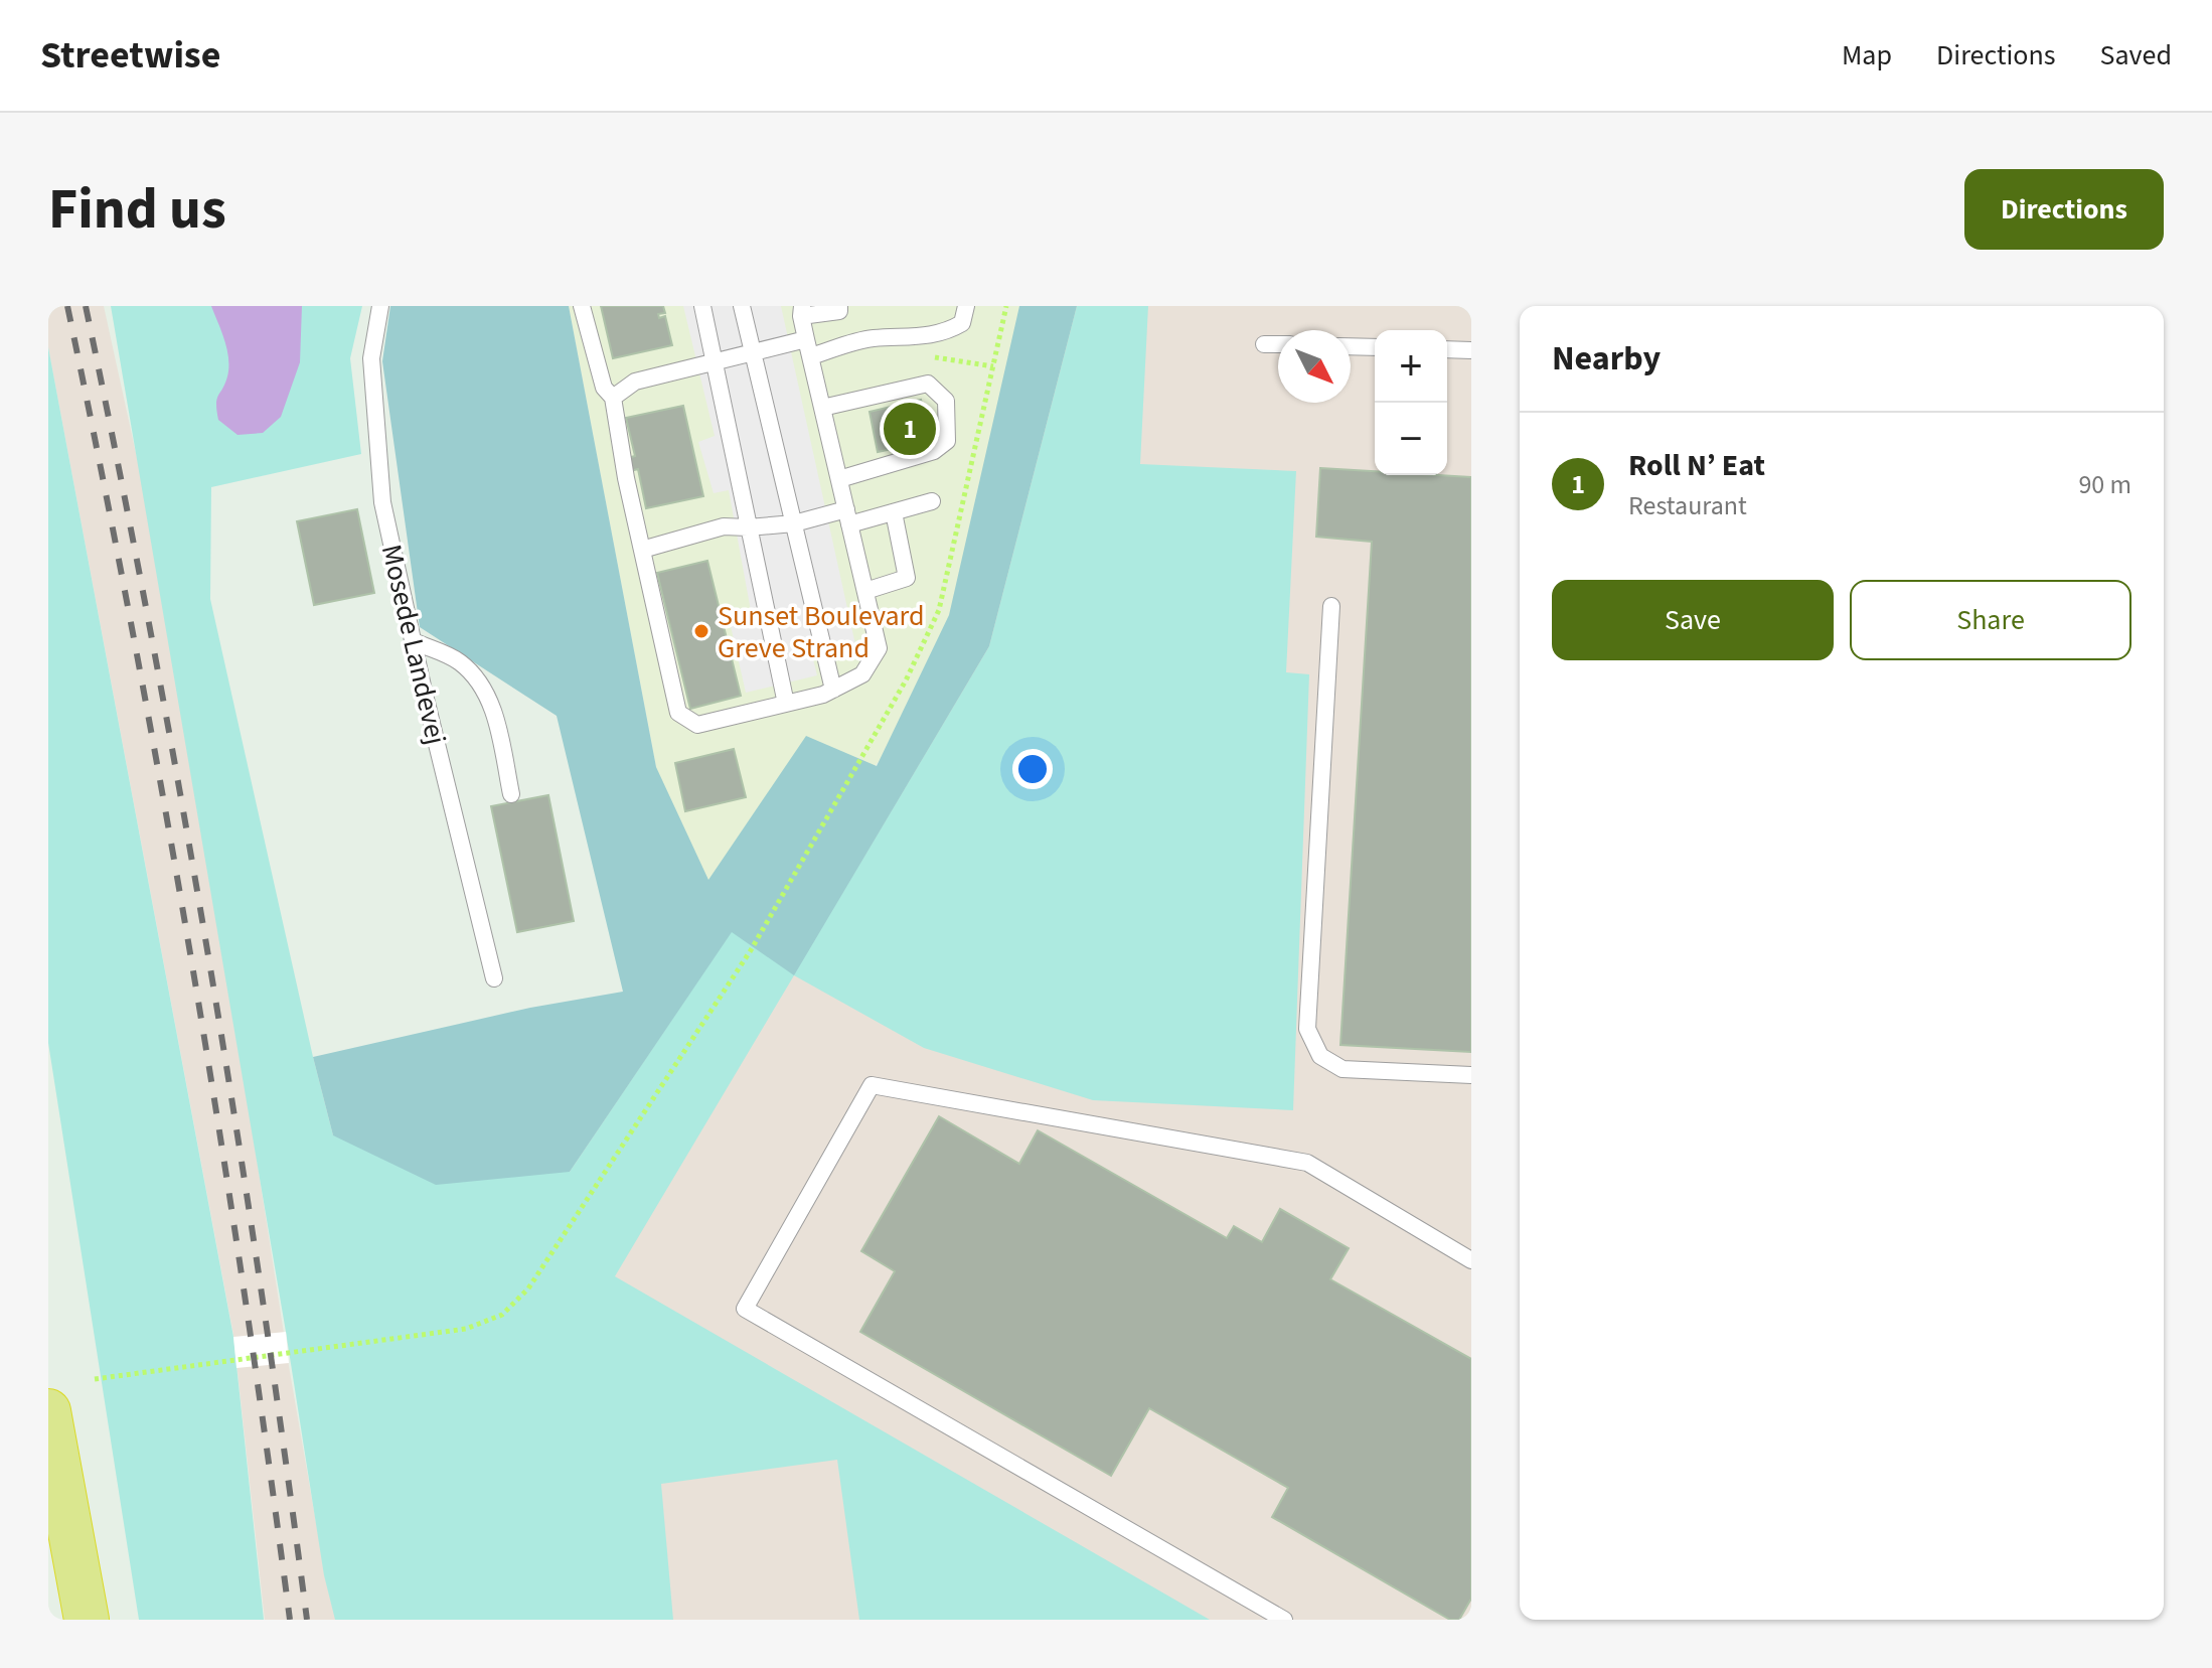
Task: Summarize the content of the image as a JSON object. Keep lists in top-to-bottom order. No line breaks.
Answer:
{"streets":{"lane":["Mosede Landevej"]},"places":["Sunset Boulevard Greve Strand"],"north":"bottom right","page":{"header":"Streetwise","nav":["Map","Directions","Saved"],"buttons":["Directions",["Save","Share"]],"title":"Find us","heading":"Nearby","map_buttons":["+","−"],"pins":"1","list":[{"mark":"1","name":"Roll N’ Eat","note":"Restaurant","value":"90 m"}]}}
